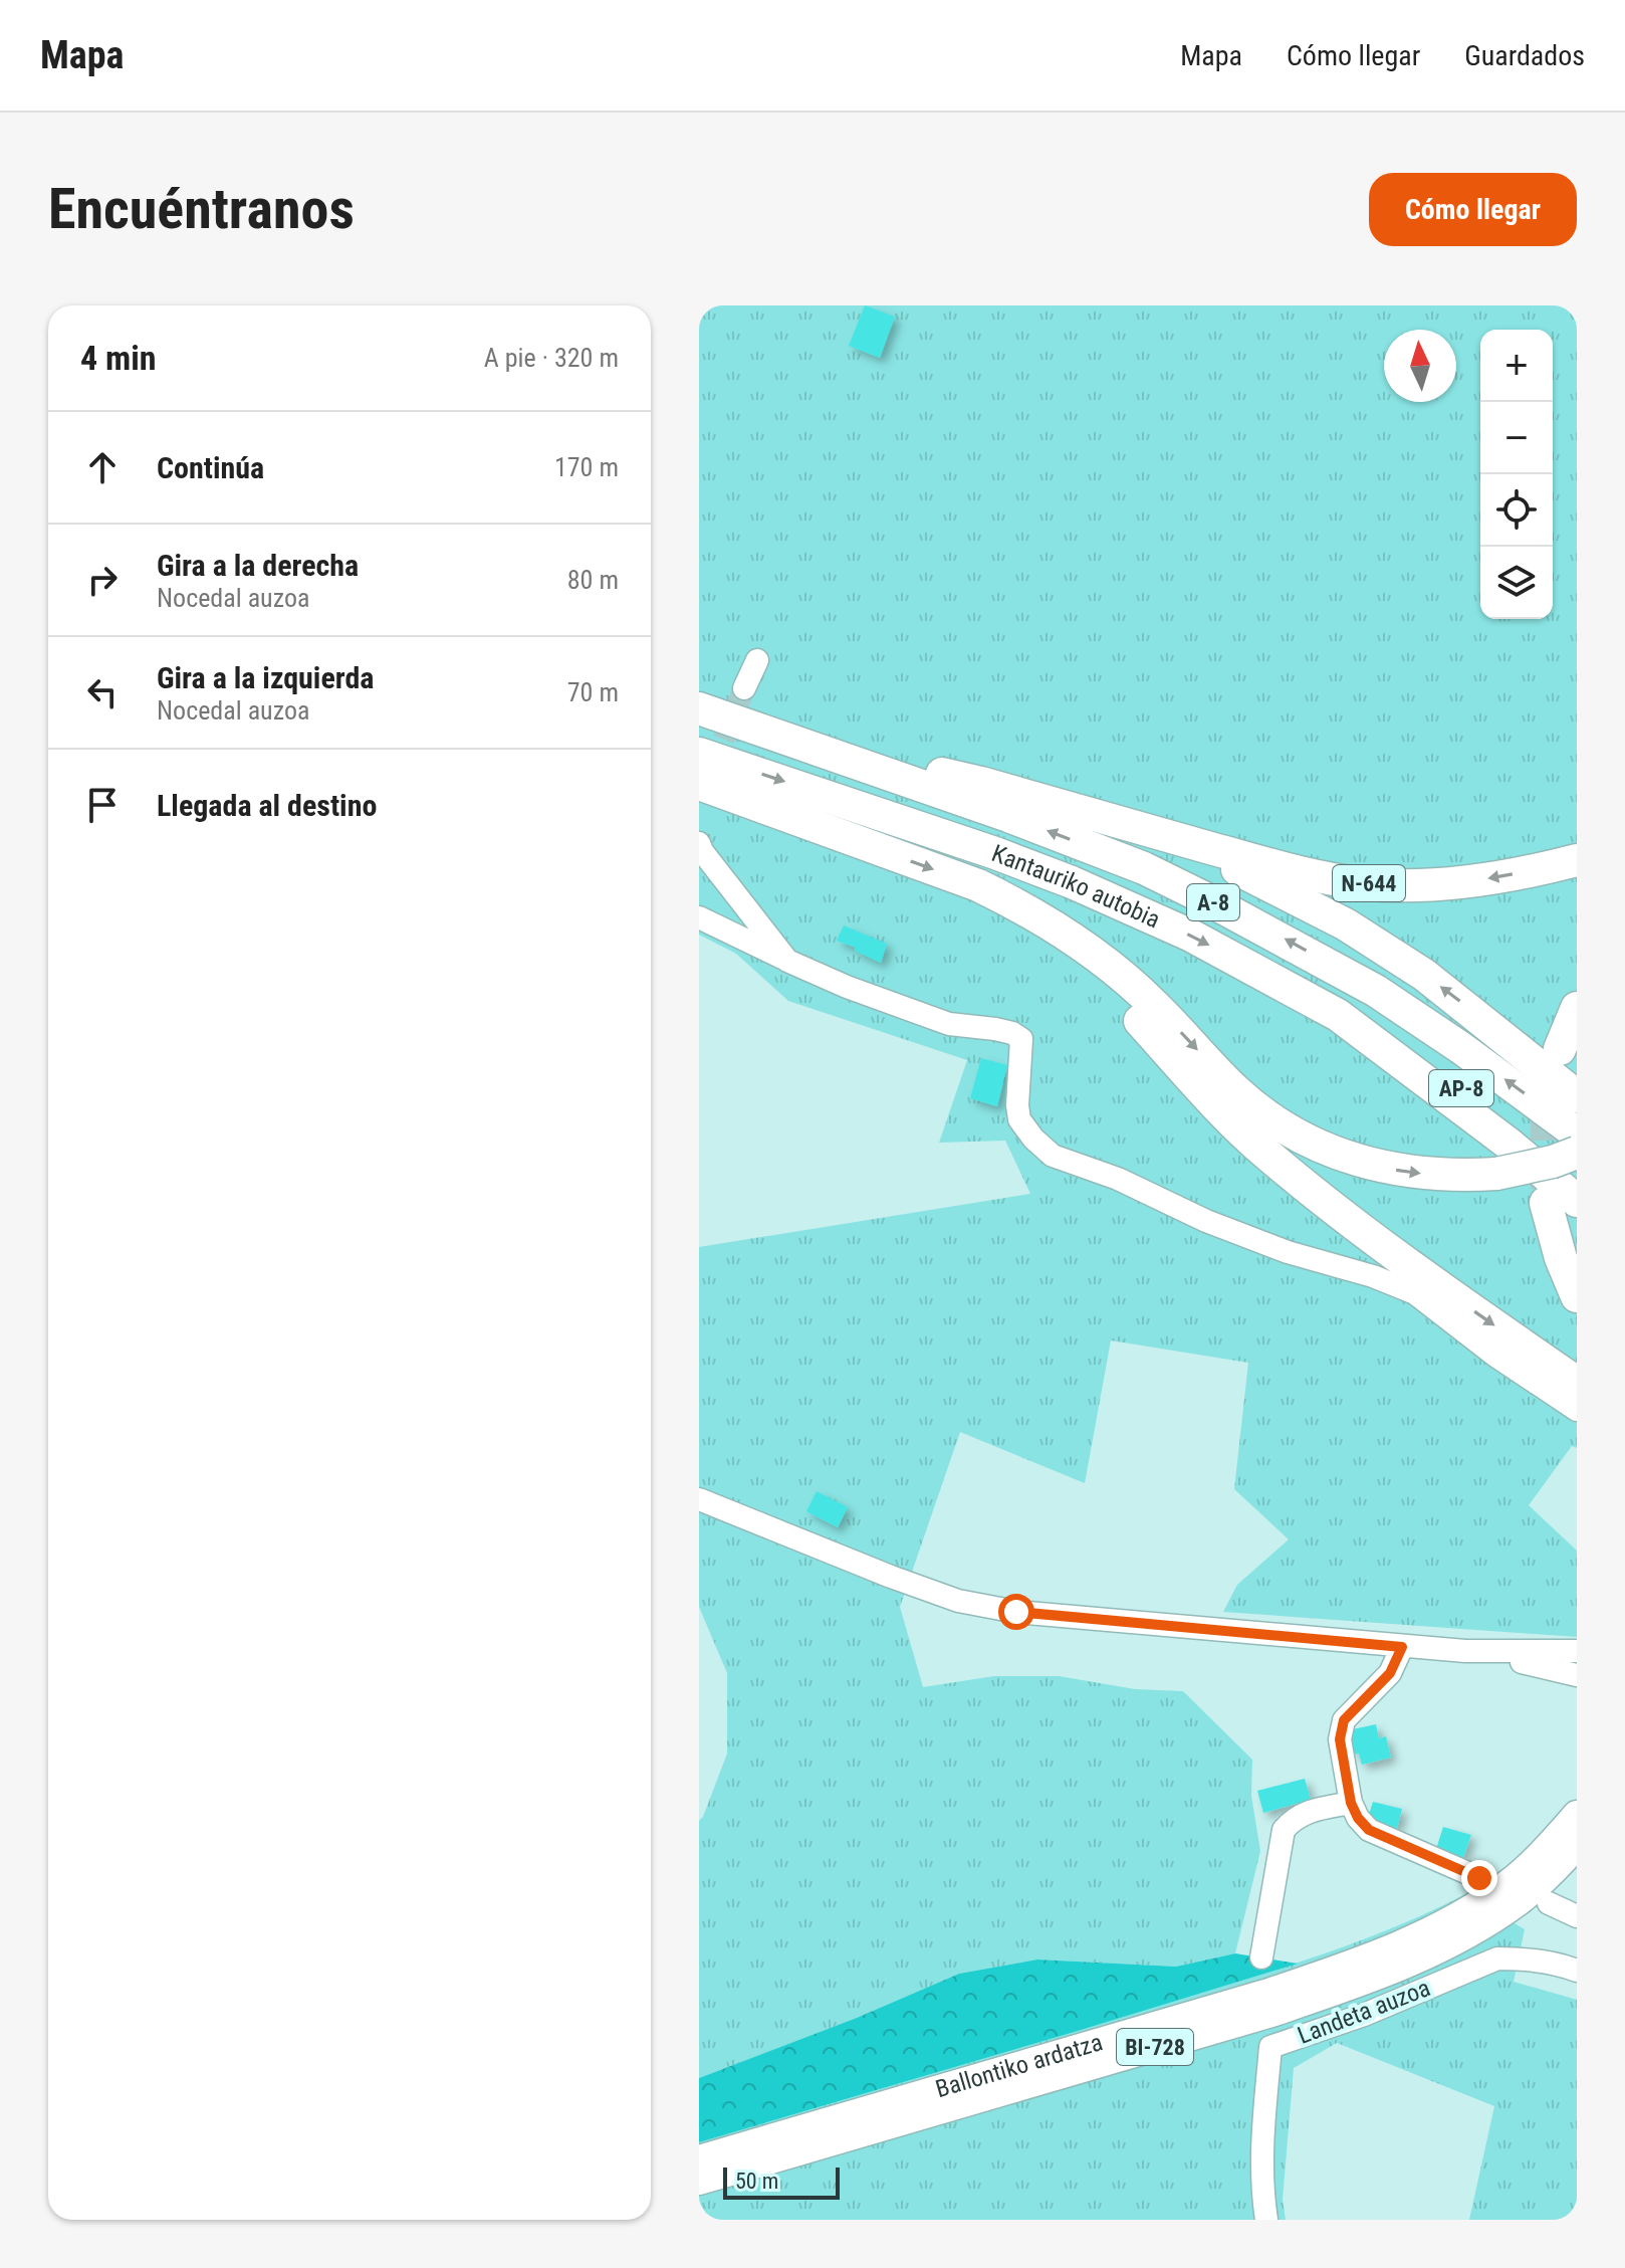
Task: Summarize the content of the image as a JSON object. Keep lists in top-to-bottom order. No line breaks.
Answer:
{"streets":{"highway":["N-644","Kantauriko autobia","A-8","AP-8"],"main road":["BI-728","Ballontiko ardatza"],"street":["Landeta auzoa"]},"crossings":[["Kantauriko autobia","AP-8"]],"scale_bar":"50 m","north":"top","page":{"header":"Mapa","nav":["Mapa","Cómo llegar","Guardados"],"buttons":"Cómo llegar","title":"Encuéntranos","heading":["4 min","A pie · 320 m"],"map_buttons":["+","−"],"list":[["Continúa","170 m"],["Gira a la derecha","Nocedal auzoa","80 m"],["Gira a la izquierda","Nocedal auzoa","70 m"],"Llegada al destino"],"scale":"50 m"}}
